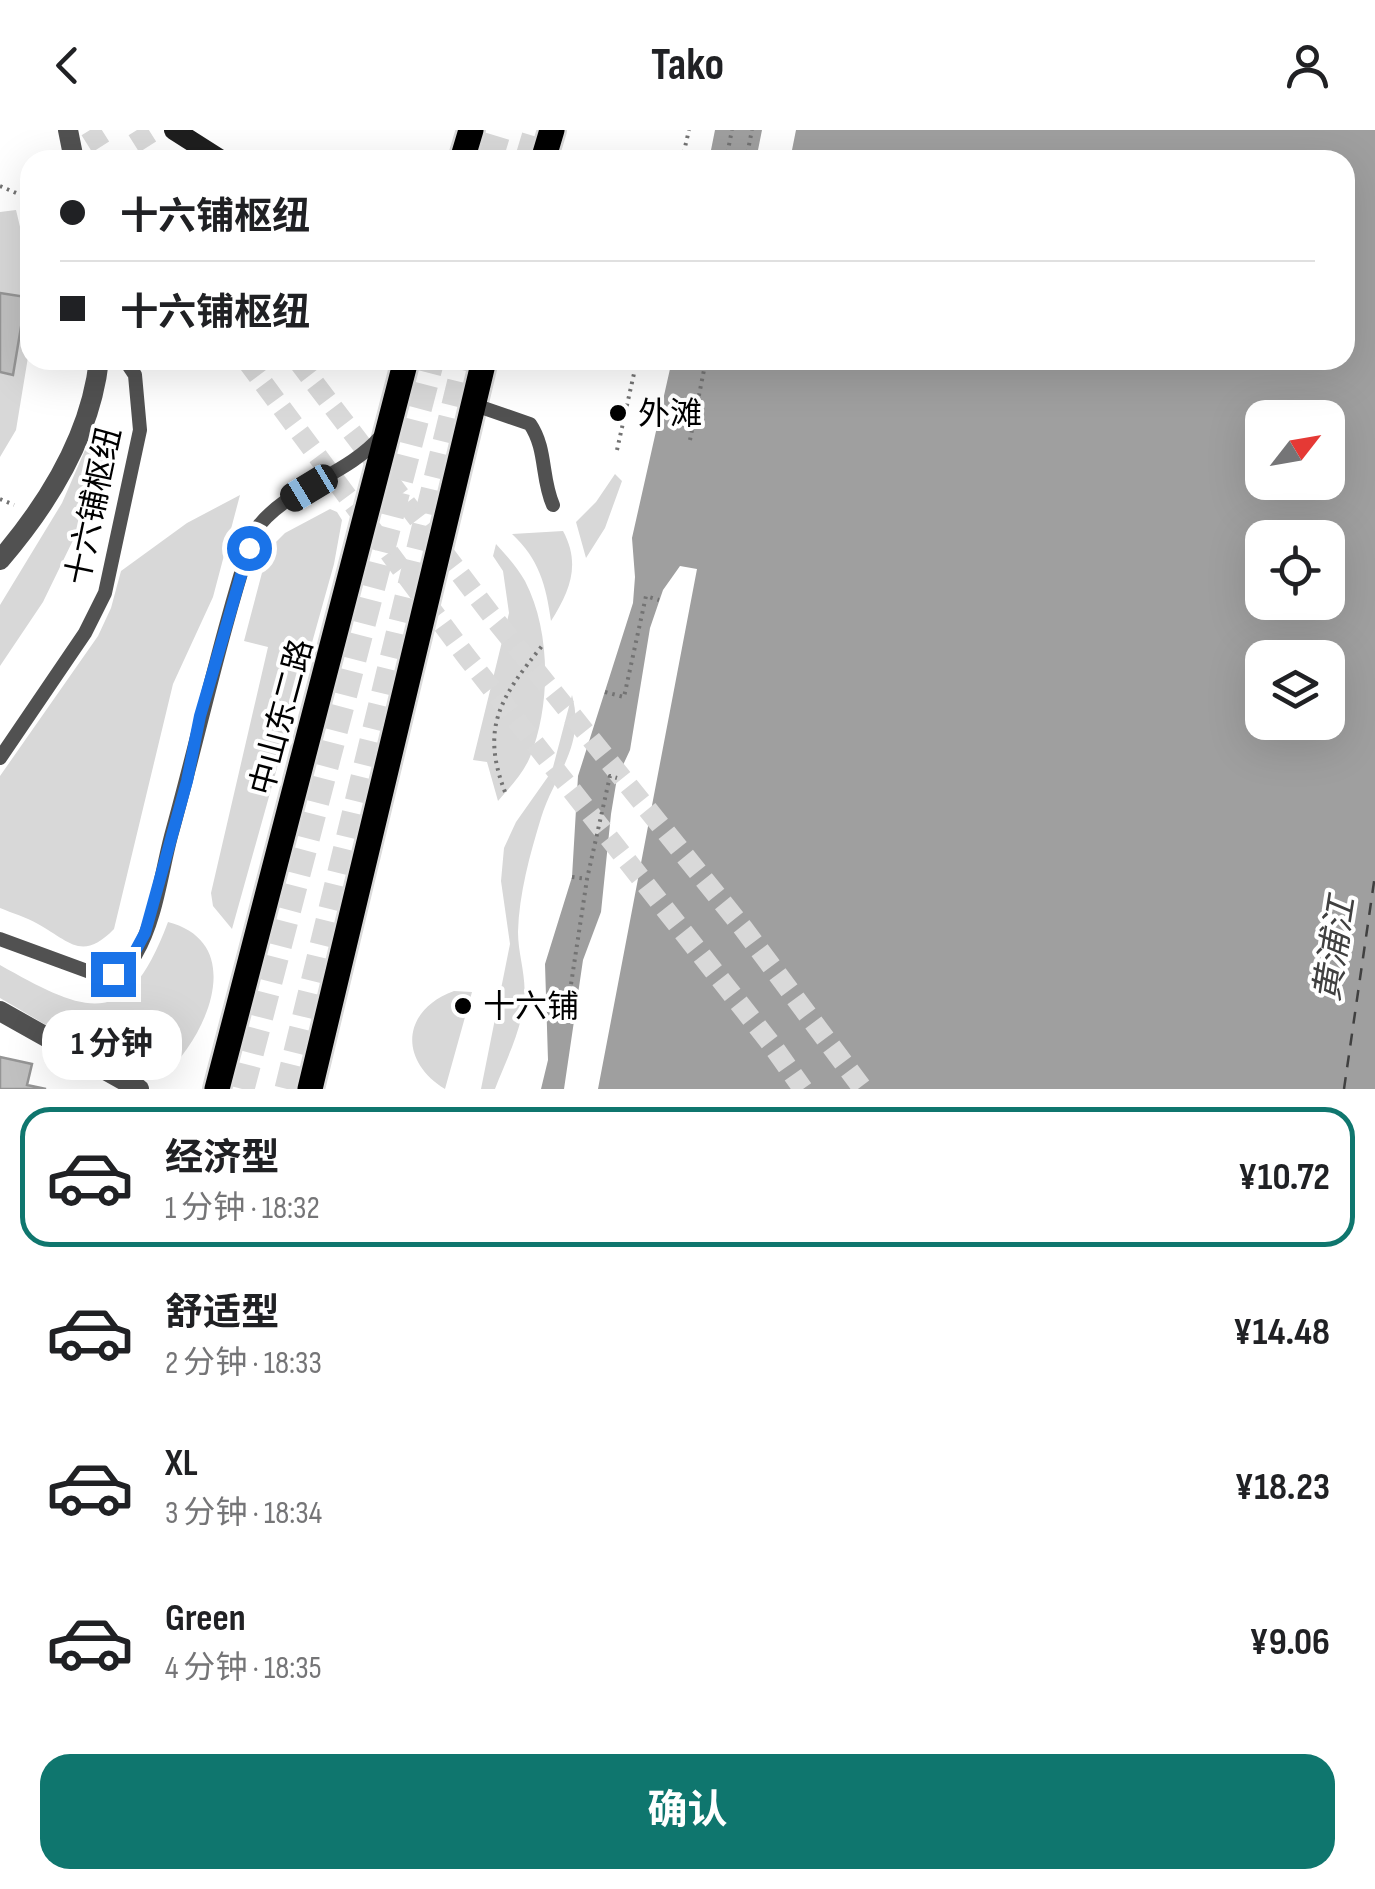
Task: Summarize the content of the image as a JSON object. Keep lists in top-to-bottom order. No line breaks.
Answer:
{"streets":{"main road":["中山东二路"],"lane":["十六铺枢纽"]},"water":["黄浦江"],"places":["外滩","十六铺"],"north":"top right","page":{"header":"Tako","banner":["十六铺枢纽","十六铺枢纽"],"bubble":"1 分钟","list":[{"name":"经济型","note":"1 分钟 · 18:32","value":"¥10.72"},{"name":"舒适型","note":"2 分钟 · 18:33","value":"¥14.48"},{"name":"XL","note":"3 分钟 · 18:34","value":"¥18.23"},{"name":"Green","note":"4 分钟 · 18:35","value":"¥9.06"}],"buttons":"确认"}}
